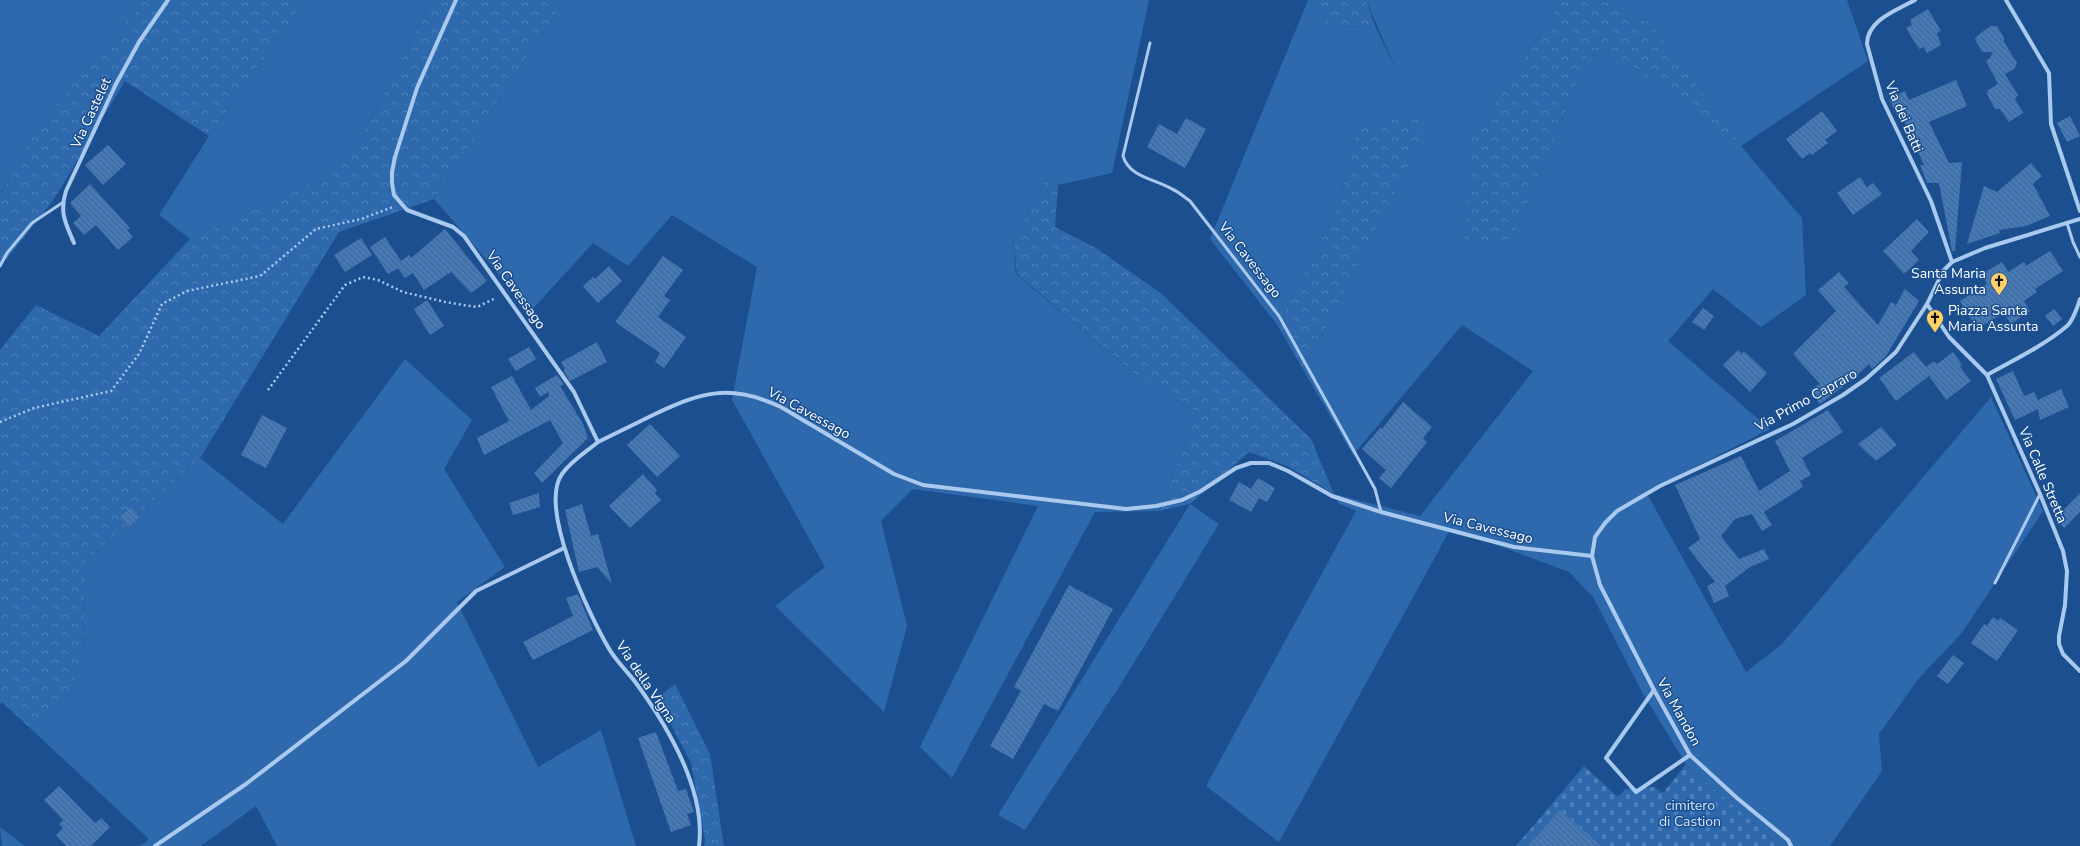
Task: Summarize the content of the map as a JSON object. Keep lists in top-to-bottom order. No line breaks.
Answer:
{"streets":{"street":["Via Castelet","Via dei Batti","Via Cavessago","Via Primo Capraro","Via Calle Stretta","Via della Vigna","Via Mandon"]},"crossings":[["Via dei Batti","Via Primo Capraro"],["Via Cavessago","Via Primo Capraro"],["Via Cavessago","Via della Vigna"],["Via Cavessago","Via Mandon"],["Via Primo Capraro","Via Calle Stretta"],["Via Primo Capraro","Via Mandon"]],"parks":["cimitero di Castion"],"places":{"church":["Santa Maria Assunta","Piazza Santa Maria Assunta"]}}
